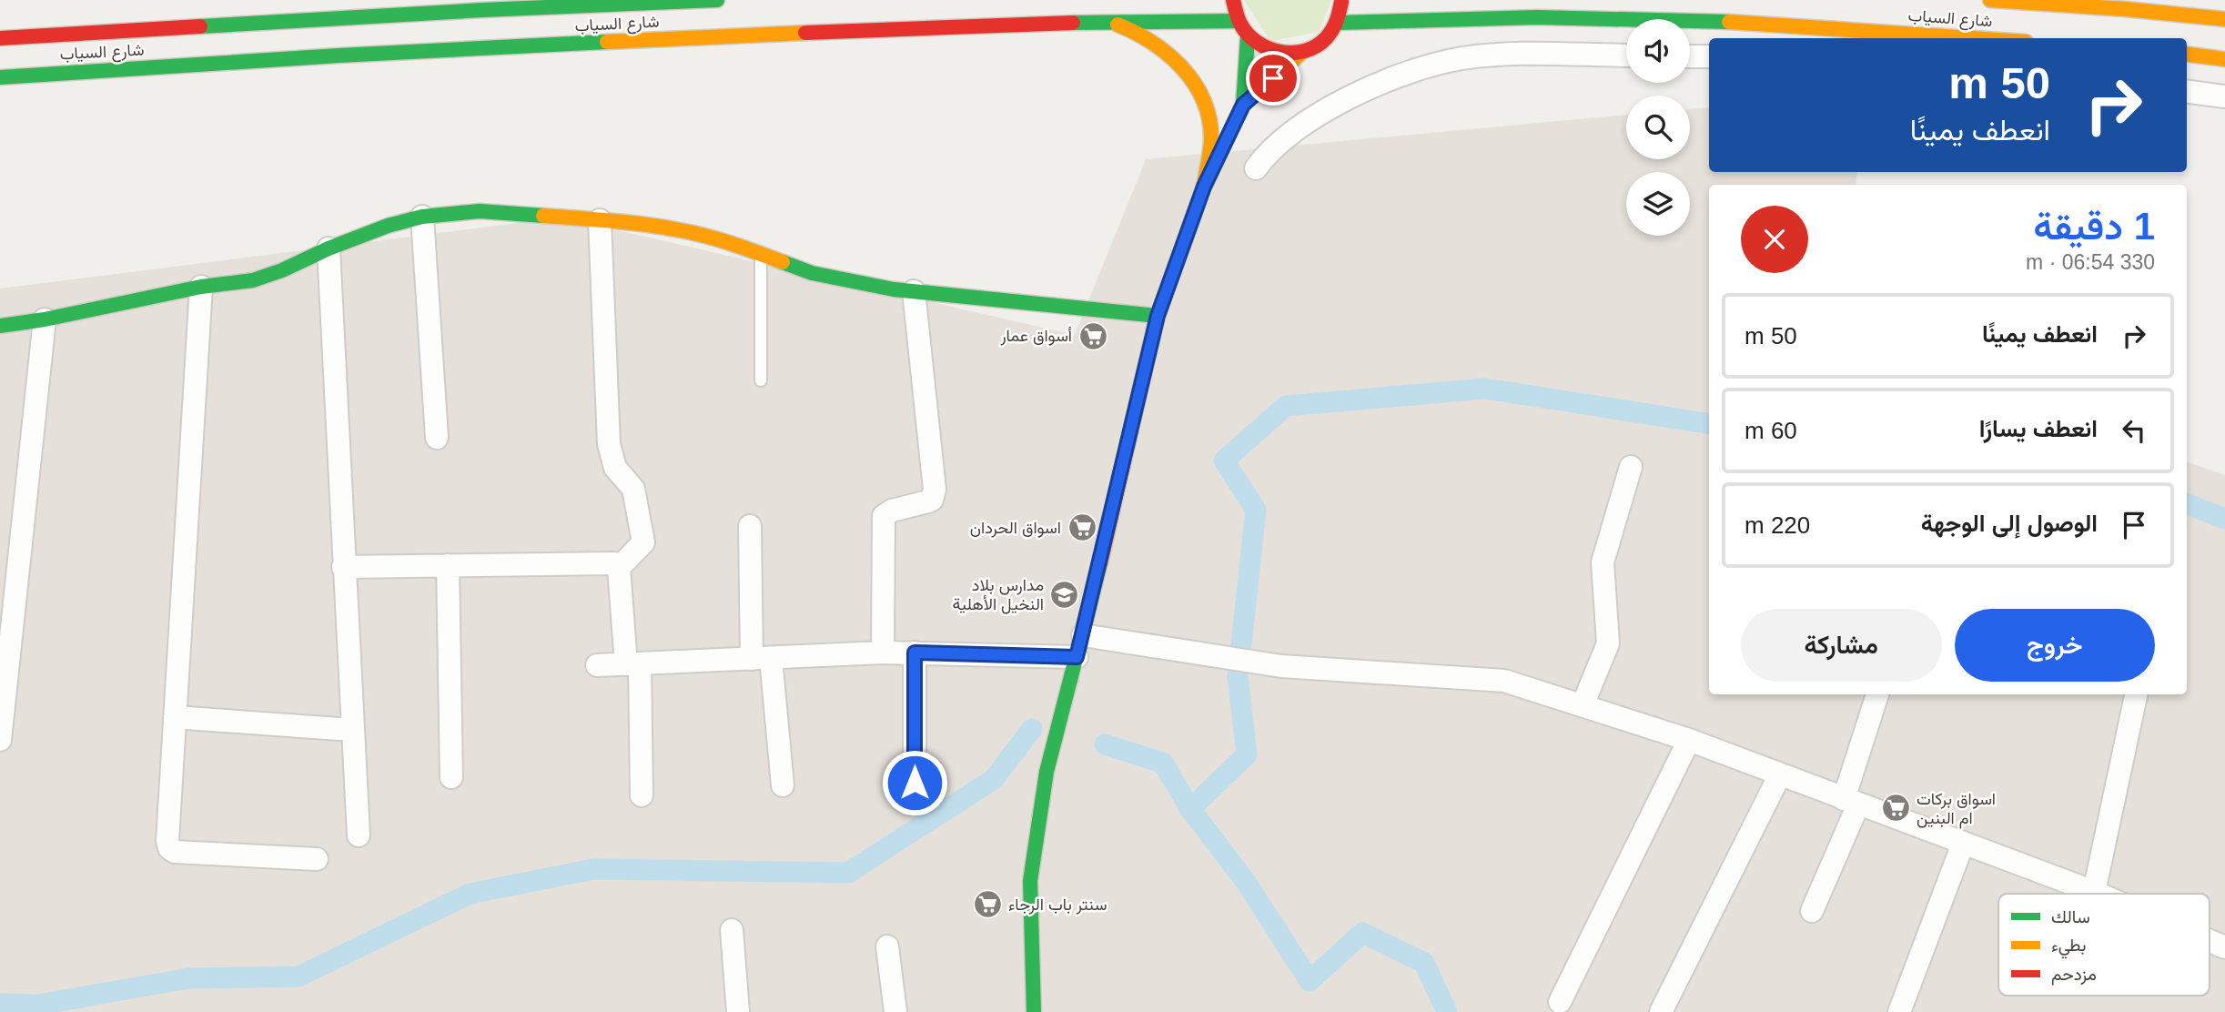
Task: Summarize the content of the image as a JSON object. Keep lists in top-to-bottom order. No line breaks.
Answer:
{"streets":{"main road":["شارع السياب"]},"places":{"supermarket":["أسواق عمار","اسواق الحردان","اسواق بركات ام البنين","سنتر باب الرجاء"],"school or university":["مدارس بلاد النخيل الأهلية"]},"legend":["سالك","بطيء","مزدحم"],"page":{"turn":["50 m","انعطف يمينًا"],"heading":["1 دقيقة","330 m · 06:54"],"list":[{"name":"انعطف يمينًا","value":"50 m"},{"name":"انعطف يسارًا","value":"60 m"},{"name":"الوصول إلى الوجهة","value":"220 m"}],"buttons":["خروج","مشاركة"]}}
